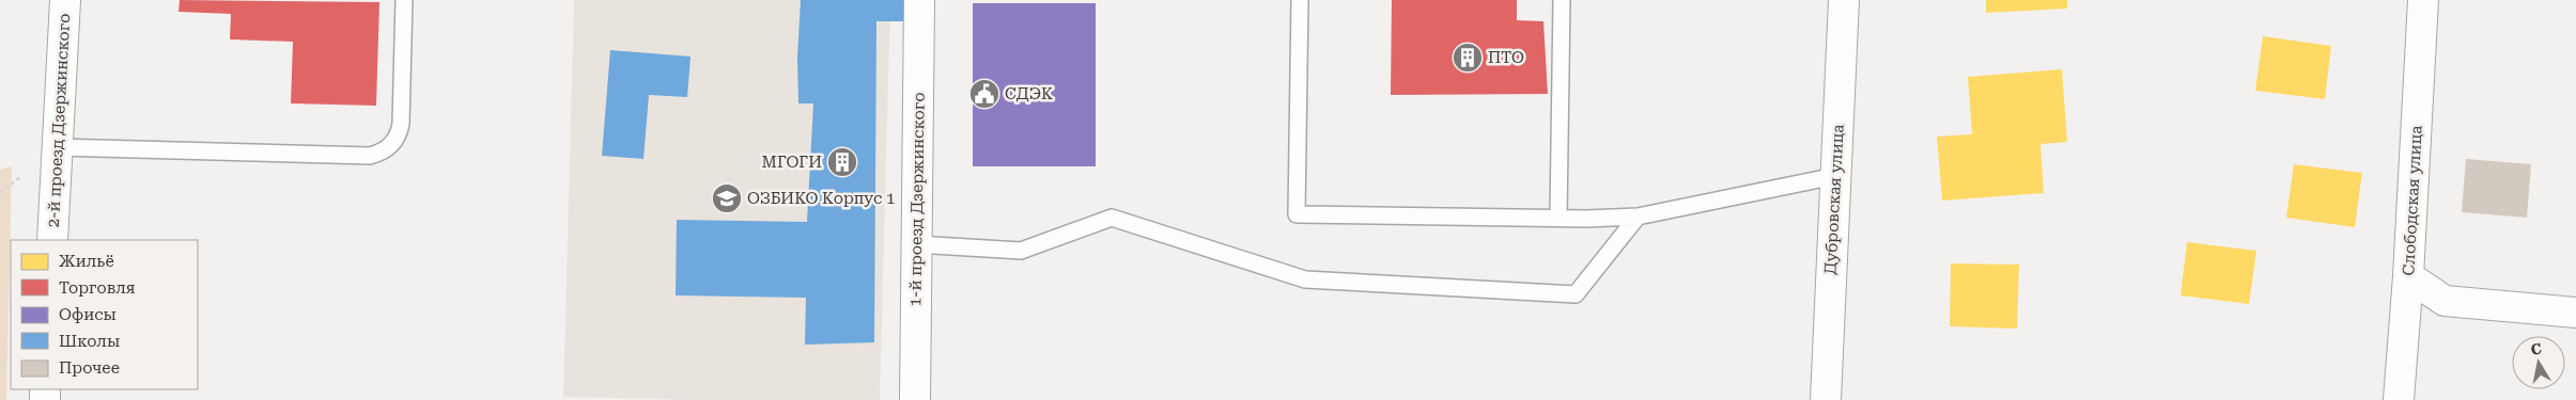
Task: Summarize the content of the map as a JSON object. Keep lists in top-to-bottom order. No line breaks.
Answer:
{"streets":{"street":["2-й проезд Дзержинского","1-й проезд Дзержинского","Дубровская улица","Слободская улица"]},"places":{"building":["ПТО","МГОГИ"],"public building":["СДЭК"],"school or university":["ОЗБИКО Корпус 1"]},"legend":["Жильё","Торговля","Офисы","Школы","Прочее"],"north":"top"}
